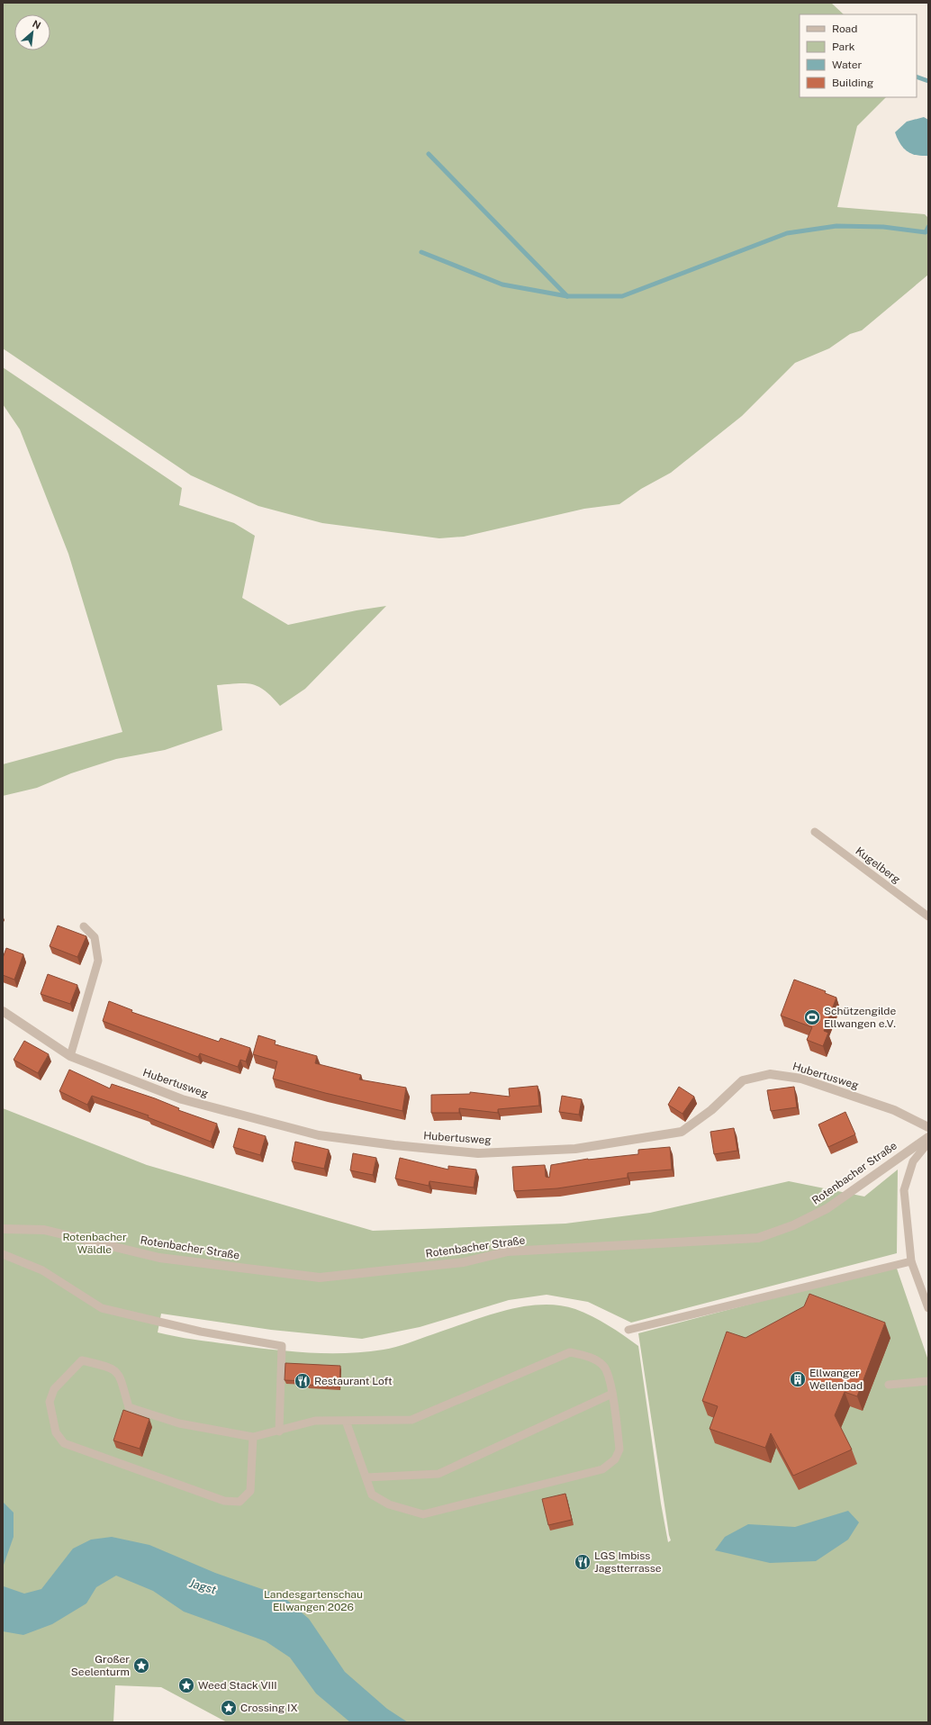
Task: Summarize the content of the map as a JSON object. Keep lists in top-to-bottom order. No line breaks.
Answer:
{"streets":{"street":["Hubertusweg","Rotenbacher Straße"],"lane":["Kugelberg"]},"water":["Jagst"],"parks":["Rotenbacher Wäldle","Landesgartenschau Ellwangen 2026"],"places":{"sports":["Schützengilde Ellwangen e.V."],"building":["Ellwanger Wellenbad"],"restaurant":["Restaurant Loft","LGS Imbiss Jagstterrasse"],"place":["Großer Seelenturm","Weed Stack VIII","Crossing IX"]},"legend":["Road","Park","Water","Building"],"north":"top right"}
